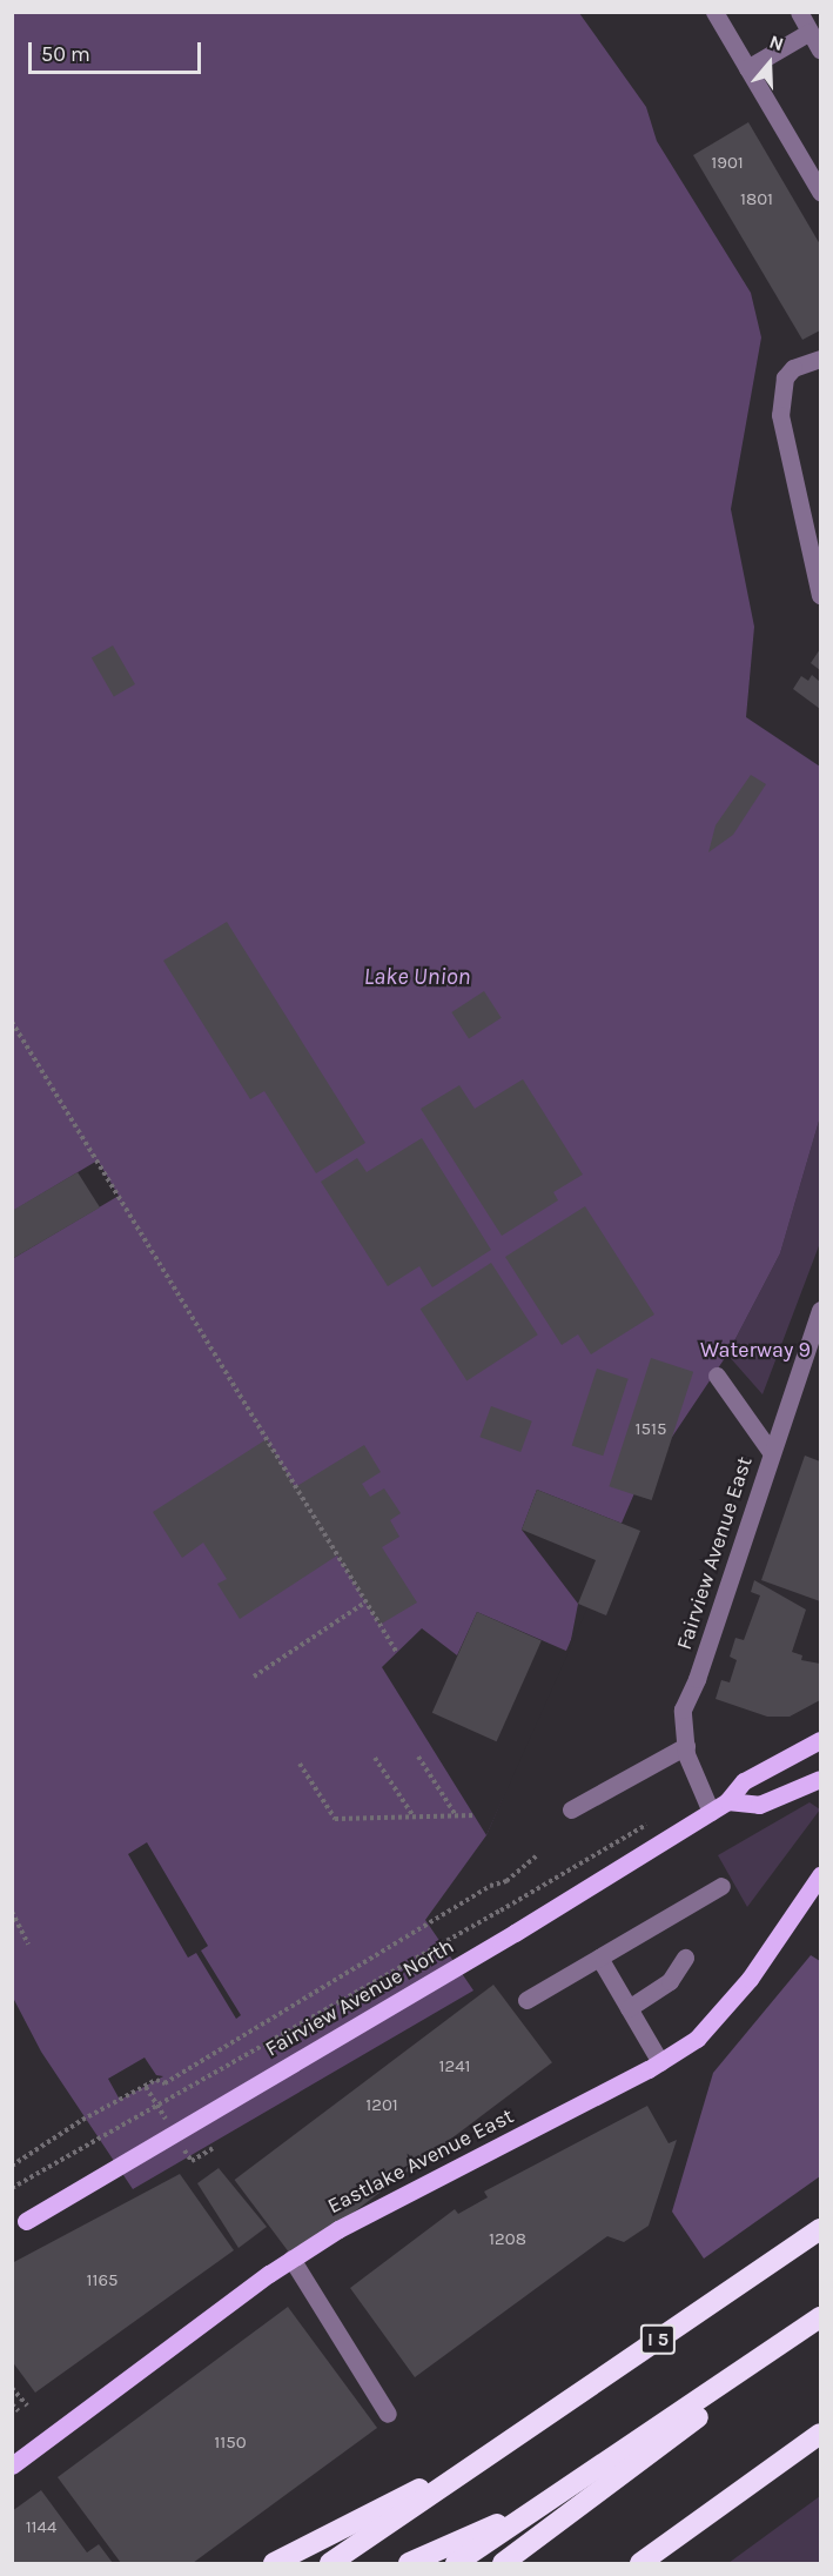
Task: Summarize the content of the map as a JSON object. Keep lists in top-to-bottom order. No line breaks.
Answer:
{"streets":{"highway":["I 5"],"main road":["Fairview Avenue North","Eastlake Avenue East"],"street":["Fairview Avenue East"]},"crossings":[["Fairview Avenue East","Fairview Avenue North"]],"water":["Lake Union"],"parks":["Waterway 9"],"house_numbers":["1901","1801","1515","1241","1201","1208","1165","1150","1144"],"scale_bar":"50 m","north":"top"}
